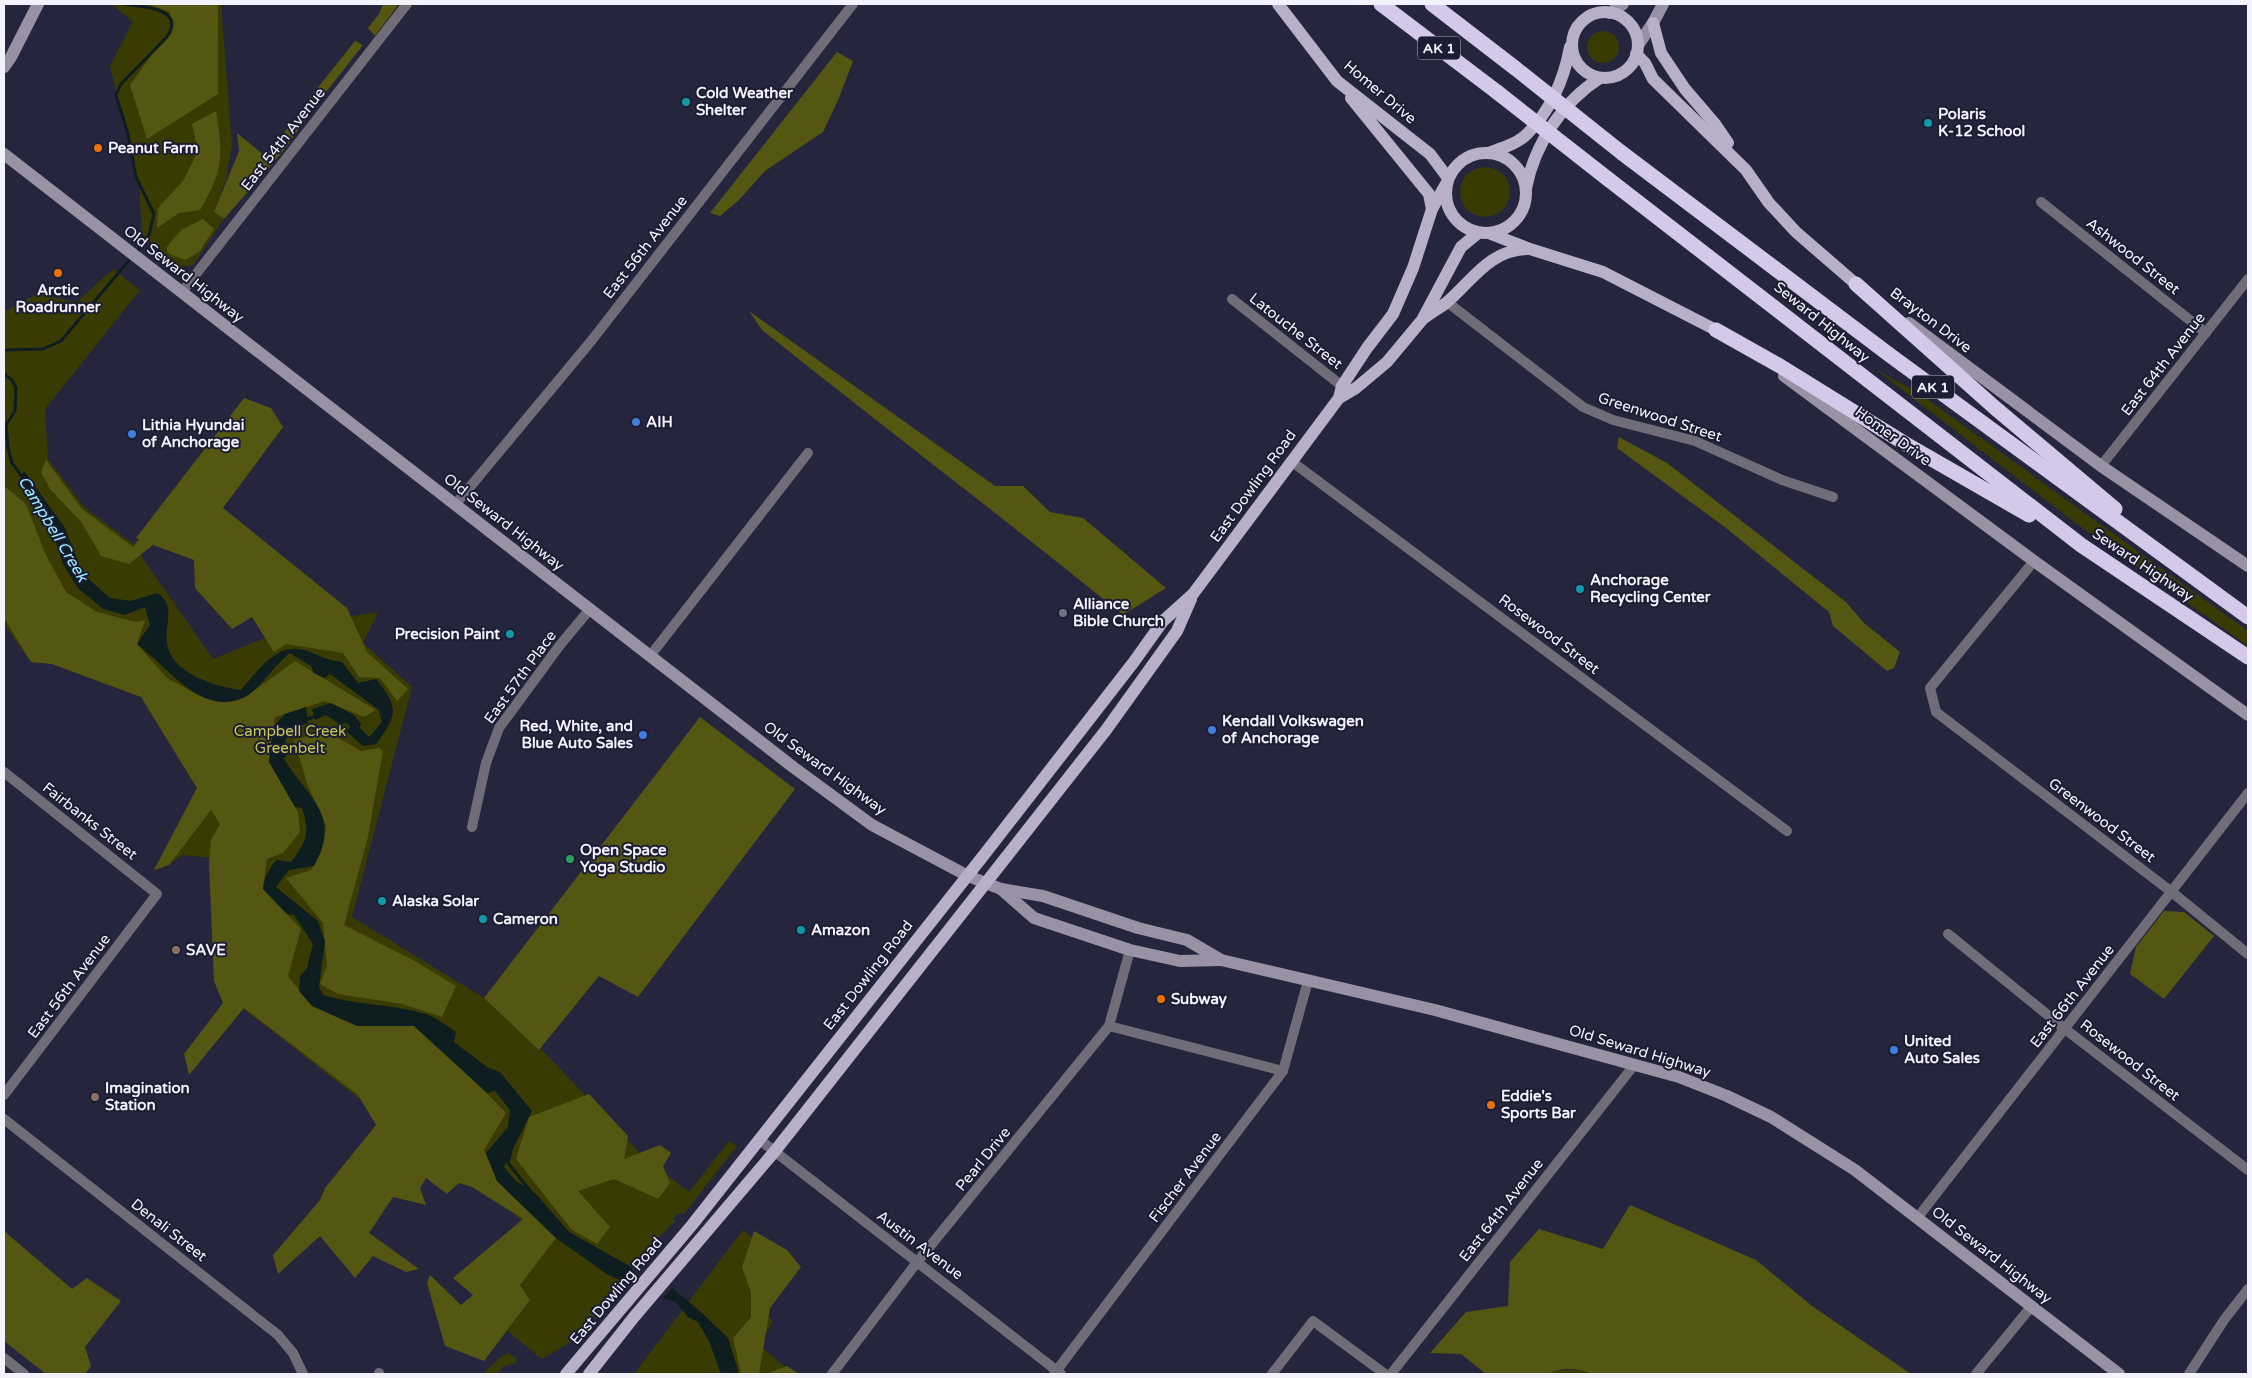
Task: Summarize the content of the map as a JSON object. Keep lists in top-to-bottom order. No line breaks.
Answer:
{"streets":{"highway":["AK 1","Seward Highway"],"main road":["Homer Drive","Old Seward Highway","Brayton Drive","East Dowling Road"],"street":["East 54th Avenue","East 56th Avenue","Ashwood Street","Latouche Street","East 64th Avenue","Greenwood Street","Rosewood Street","East 57th Place","Fairbanks Street","East 66th Avenue","Pearl Drive","Fischer Avenue","Denali Street","Austin Avenue"]},"crossings":[["Homer Drive","Greenwood Street"],["Homer Drive","East Dowling Road"],["East 54th Avenue","Old Seward Highway"],["East 56th Avenue","Old Seward Highway"],["East 56th Avenue","Fairbanks Street"],["Ashwood Street","East 64th Avenue"],["Old Seward Highway","East 64th Avenue"],["Old Seward Highway","East Dowling Road"],["Old Seward Highway","East 57th Place"],["Old Seward Highway","East 66th Avenue"],["Old Seward Highway","Pearl Drive"],["Old Seward Highway","Fischer Avenue"],["Brayton Drive","East 64th Avenue"],["Latouche Street","East Dowling Road"],["Greenwood Street","East 66th Avenue"],["East Dowling Road","Rosewood Street"],["East Dowling Road","Austin Avenue"],["Rosewood Street","East 66th Avenue"],["Pearl Drive","Austin Avenue"],["Fischer Avenue","Austin Avenue"]],"water":["Campbell Creek"],"parks":["Campbell Creek Greenbelt"],"places":["Cold Weather Shelter","Polaris K-12 School","Peanut Farm","Arctic Roadrunner","AIH","Lithia Hyundai of Anchorage","Anchorage Recycling Center","Alliance Bible Church","Precision Paint","Kendall Volkswagen of Anchorage","Red, White, and Blue Auto Sales","Open Space Yoga Studio","Alaska Solar","Cameron","Amazon","SAVE","Subway","United Auto Sales","Imagination Station","Eddie's Sports Bar"]}
